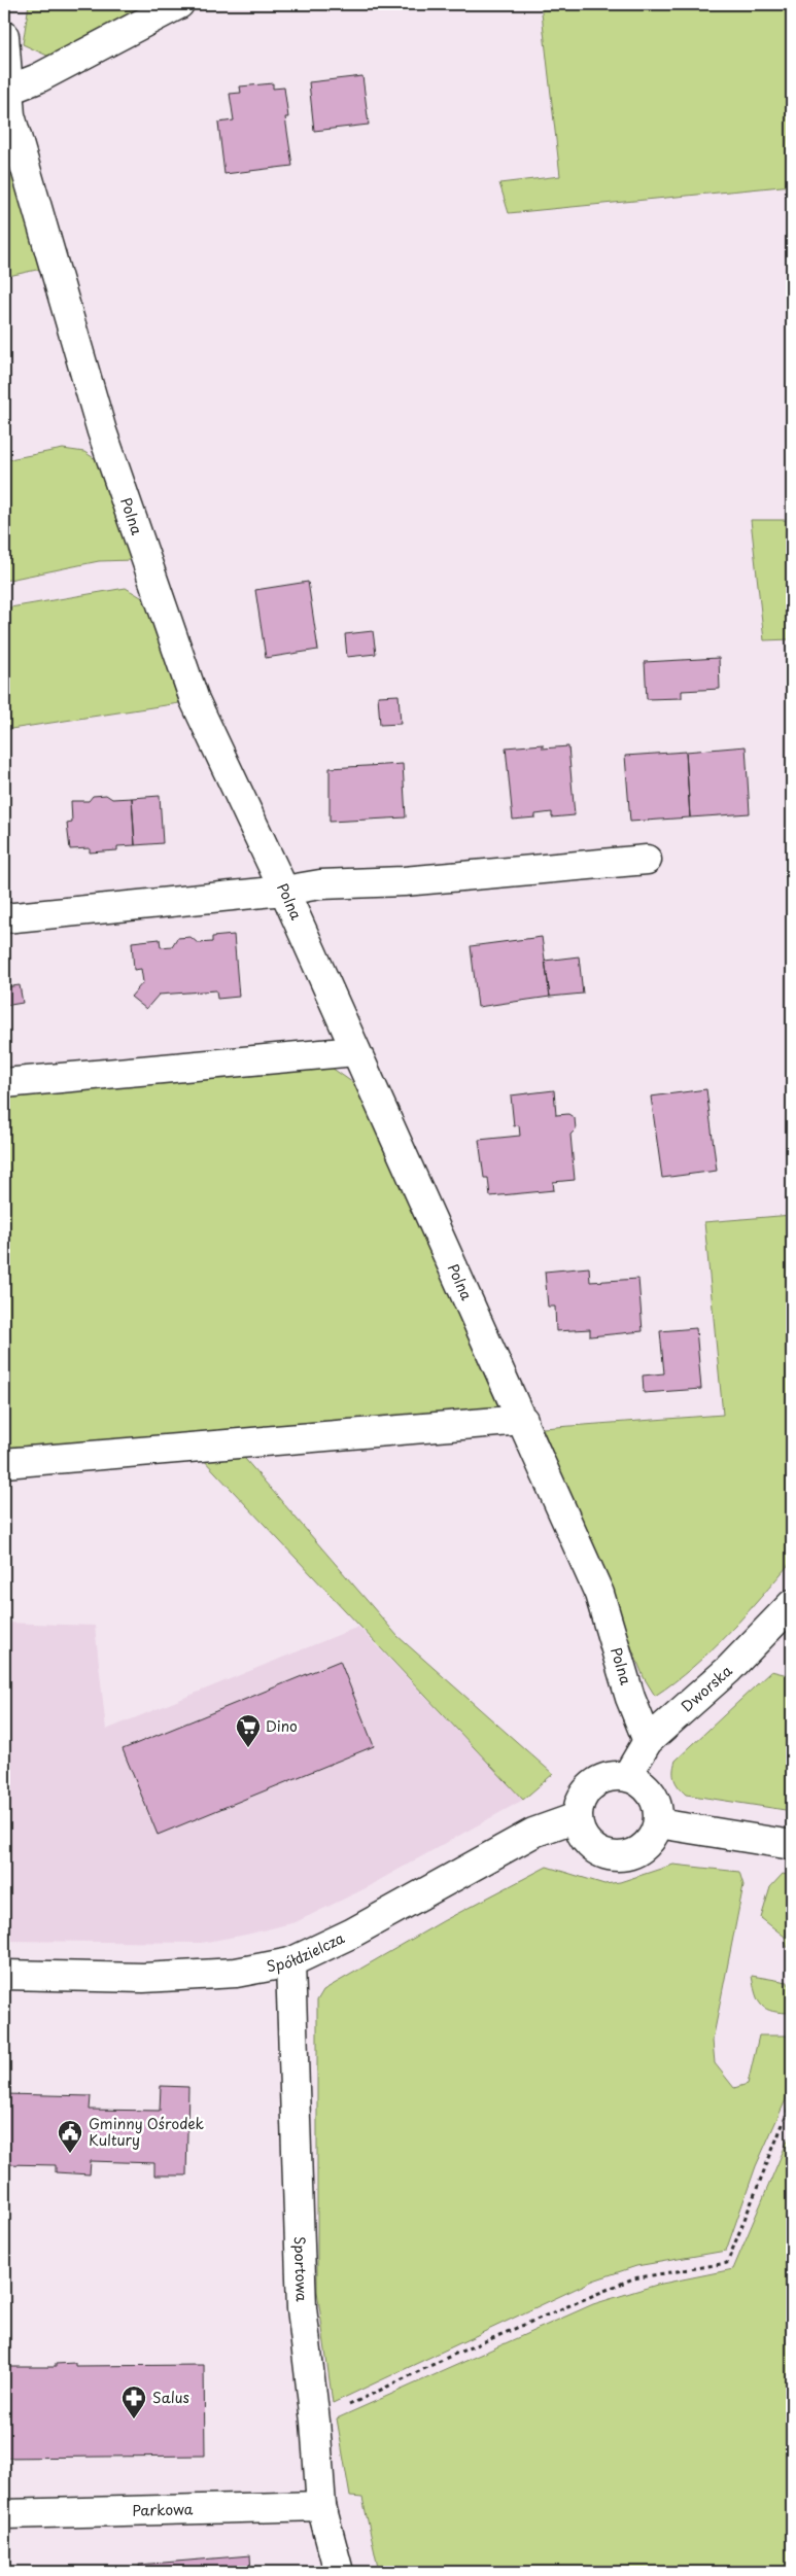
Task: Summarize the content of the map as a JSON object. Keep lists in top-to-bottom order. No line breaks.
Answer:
{"streets":{"street":["Polna","Dworska","Spółdzielcza","Sportowa","Parkowa"]},"crossings":[["Polna","Dworska"],["Dworska","Spółdzielcza"],["Spółdzielcza","Sportowa"],["Sportowa","Parkowa"]],"places":{"supermarket":["Dino"],"public building":["Gminny Ośrodek Kultury"],"pharmacy":["Salus"]}}
